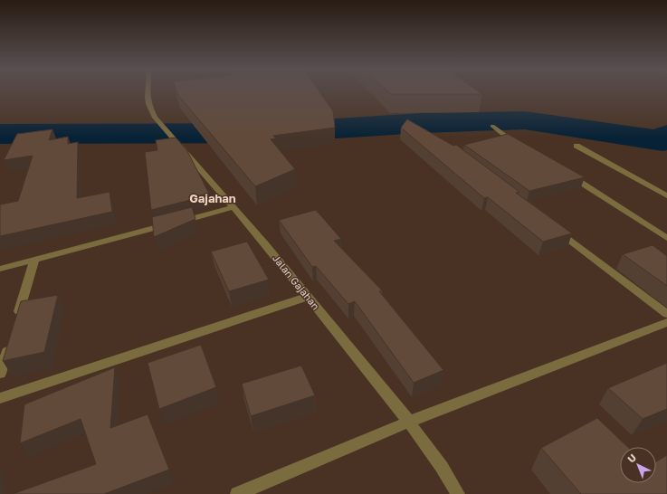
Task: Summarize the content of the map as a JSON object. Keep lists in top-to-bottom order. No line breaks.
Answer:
{"streets":{"street":["Jalan Gajahan"]},"districts":["Gajahan"],"north":"top left"}
